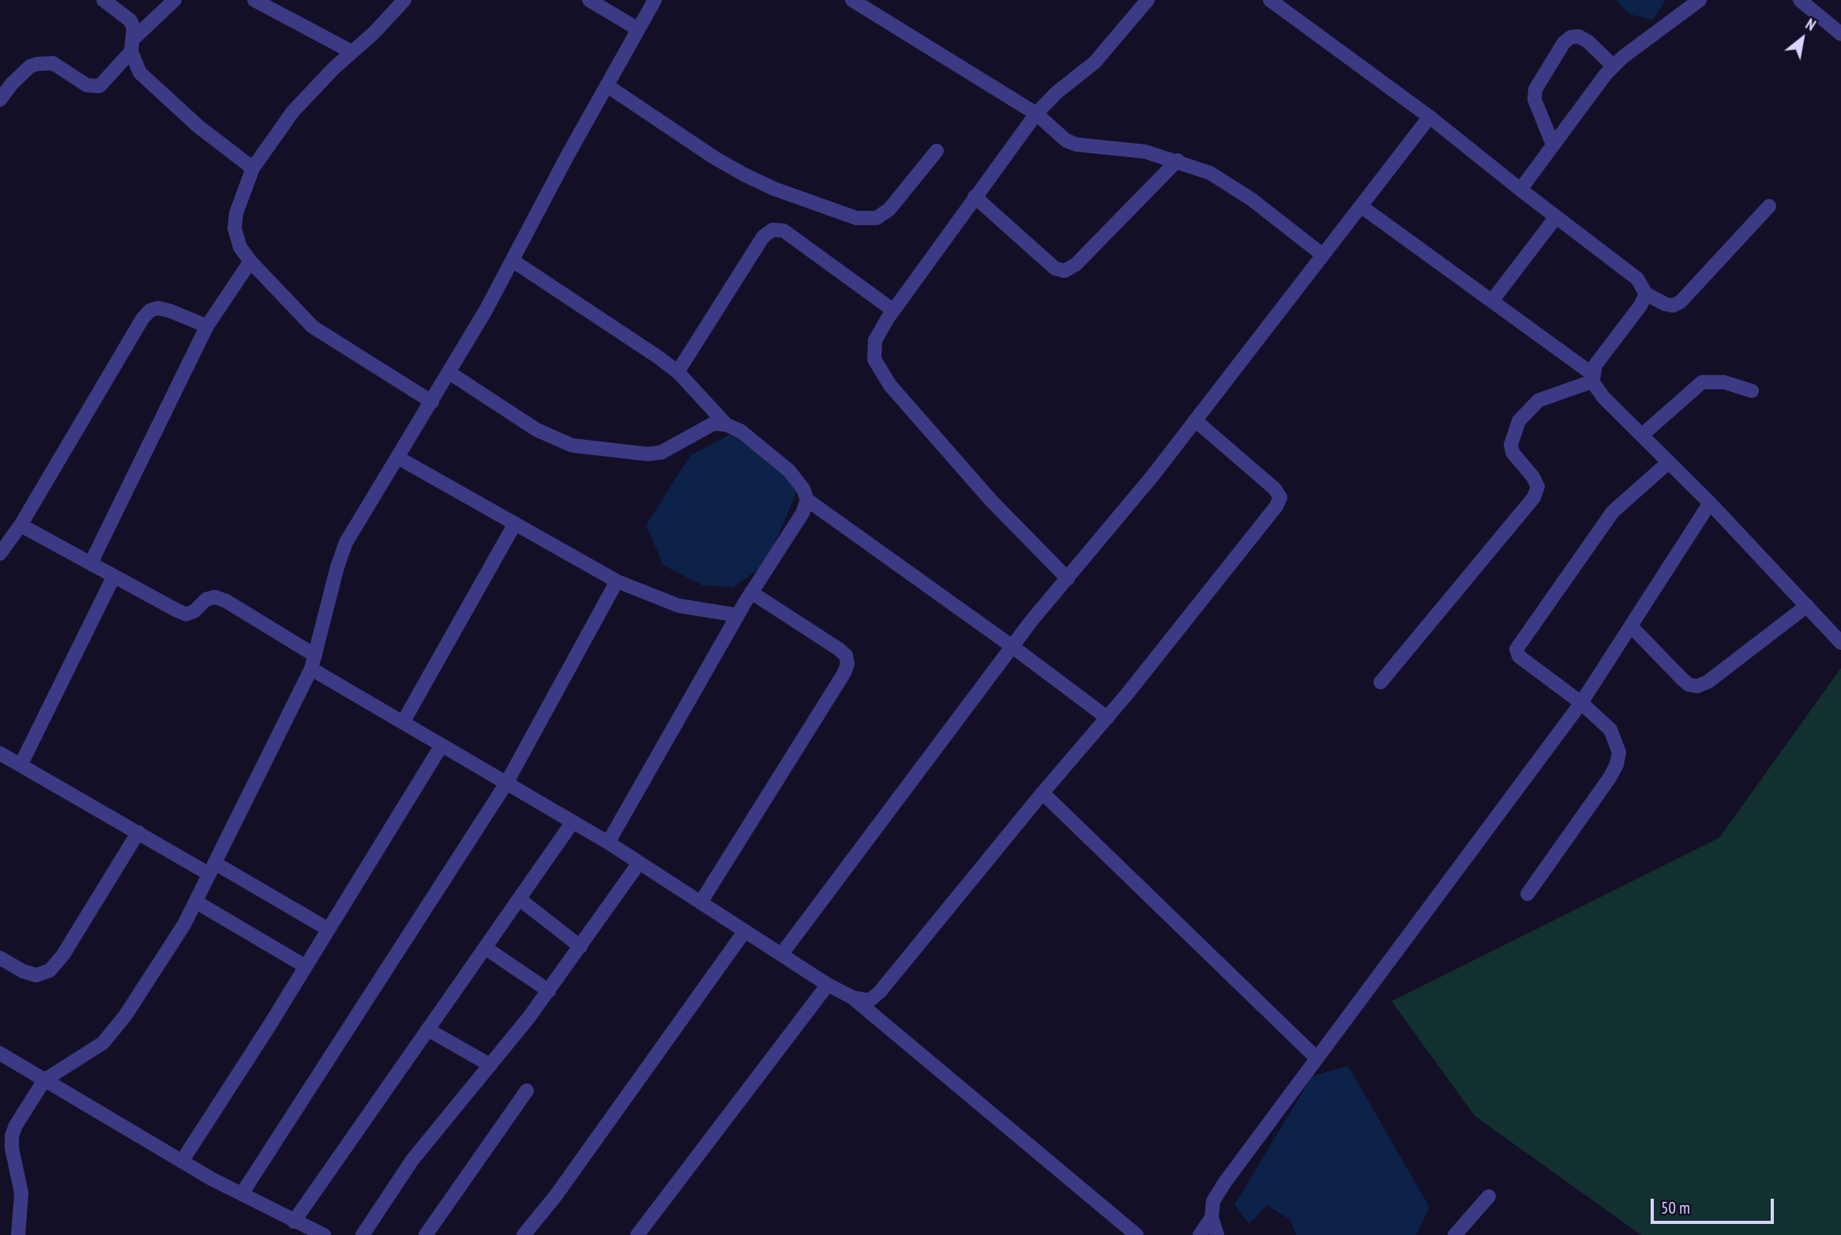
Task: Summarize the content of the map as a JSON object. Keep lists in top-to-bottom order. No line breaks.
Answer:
{"scale_bar":"50 m","north":"top right"}
